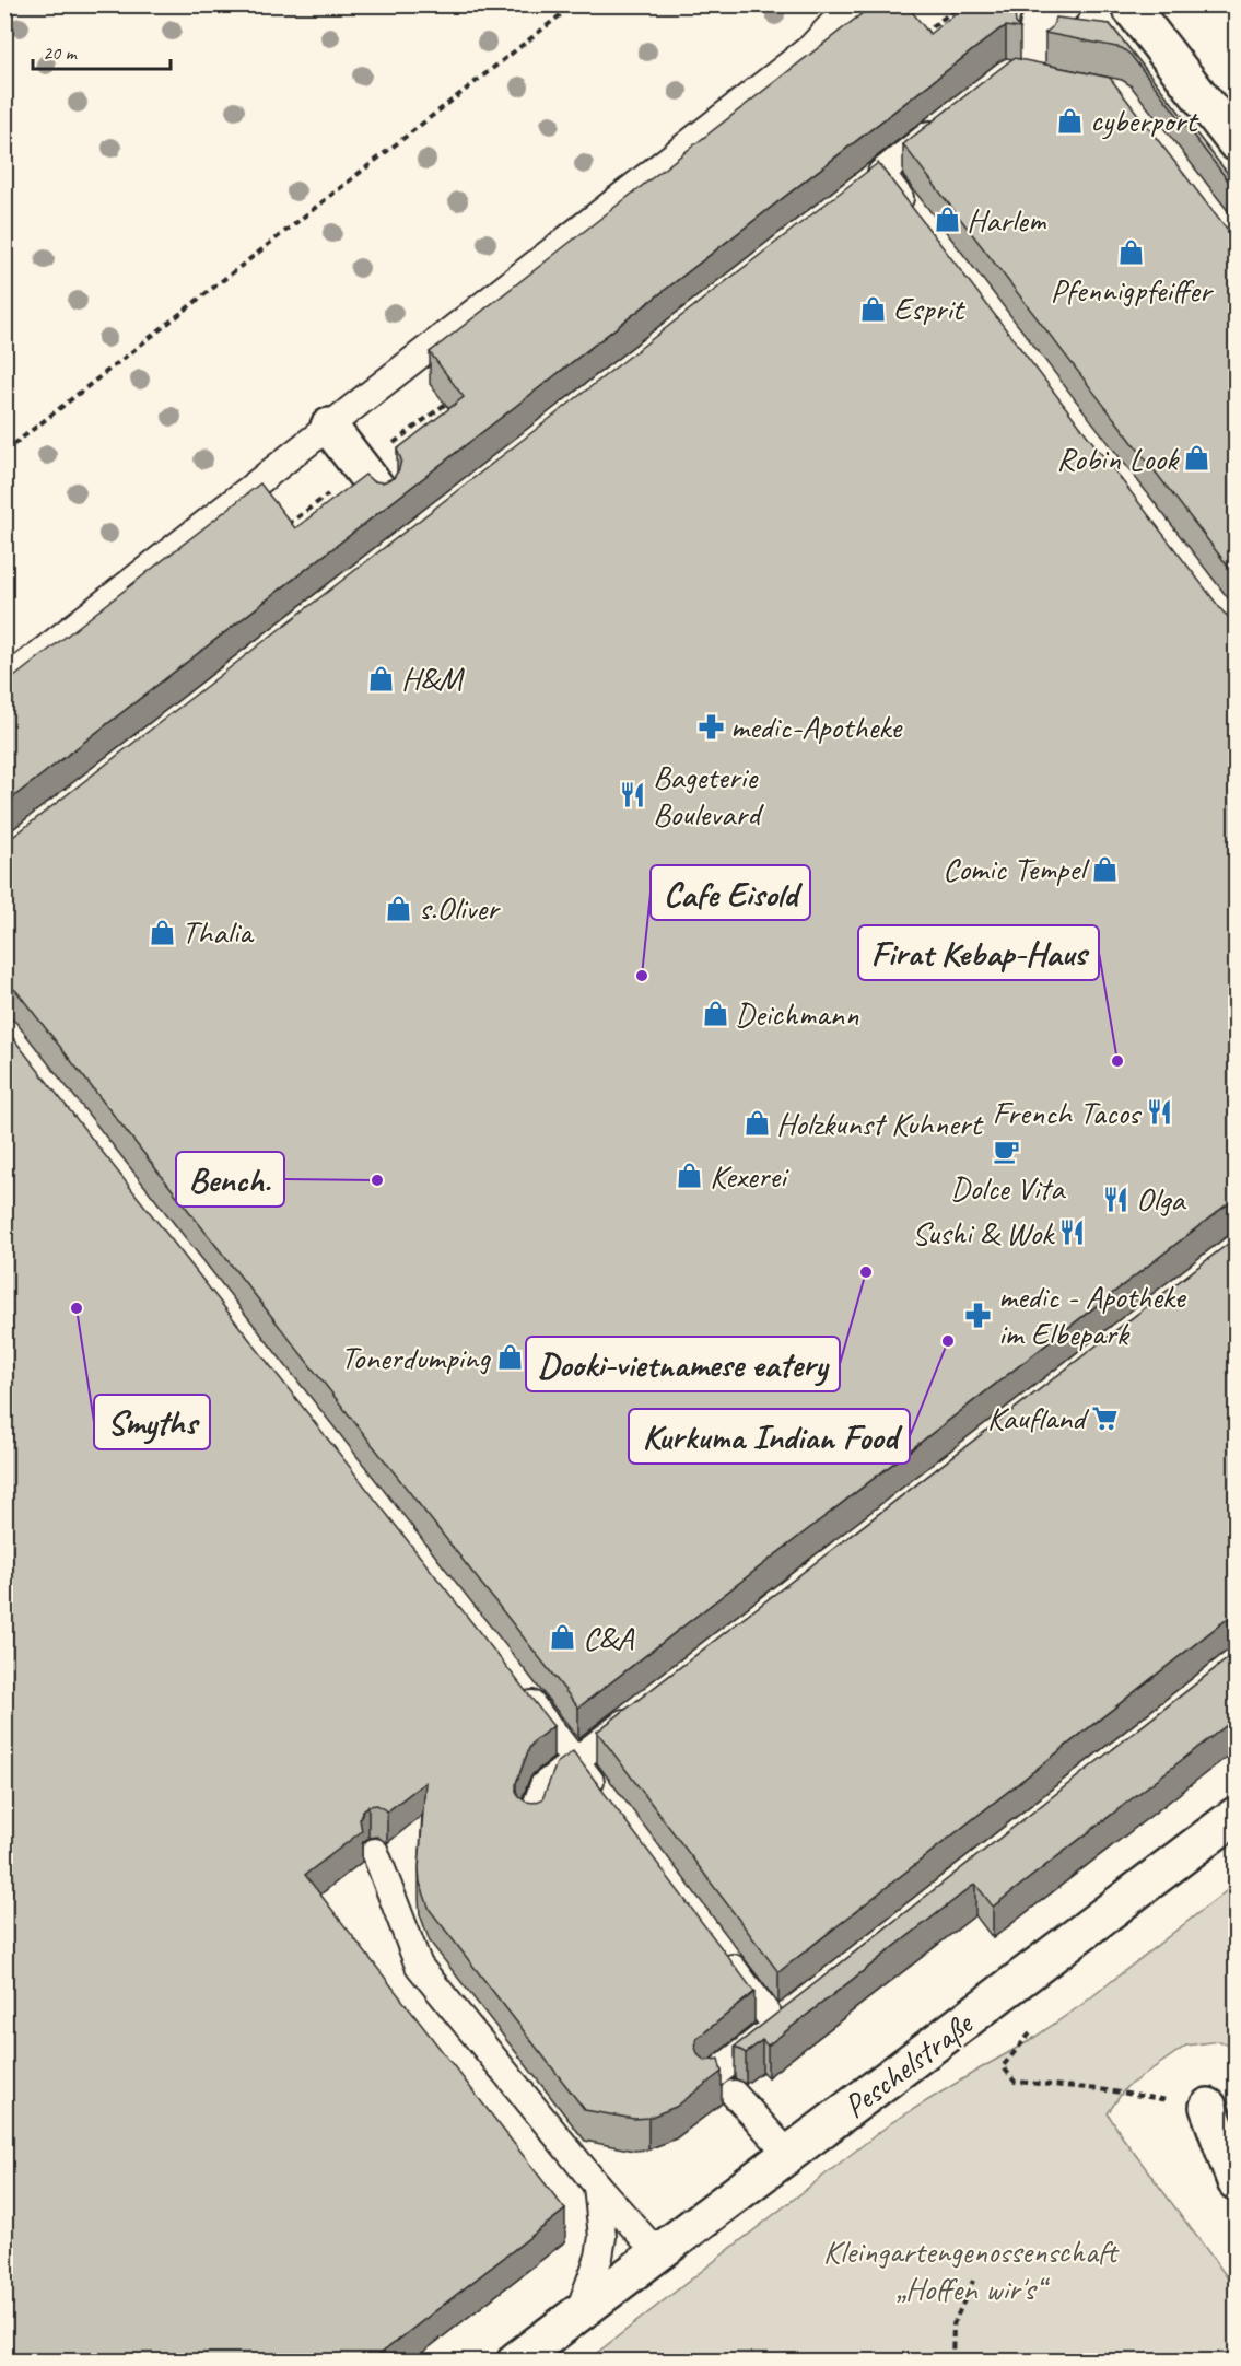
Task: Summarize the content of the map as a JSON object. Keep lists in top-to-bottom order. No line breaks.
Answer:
{"streets":{"street":["Peschelstraße"]},"parks":["Kleingartengenossenschaft „Hoffen wir's“"],"places":{"shop":["cyberport","Harlem","Pfennigpfeiffer","Esprit","Robin Look","H&M","Comic Tempel","s.Oliver","Thalia","Deichmann","Holzkunst Kuhnert","Kexerei","Tonerdumping","C&A"],"pharmacy":["medic-Apotheke","medic - Apotheke im Elbepark"],"restaurant":["Bageterie Boulevard","French Tacos","Olga","Sushi & Wok"],"other":["Cafe Eisold","Firat Kebap-Haus","Bench.","Dooki-vietnamese eatery","Smyths","Kurkuma Indian Food"],"cafe":["Dolce Vita"],"supermarket":["Kaufland"]},"scale_bar":"20 m"}
